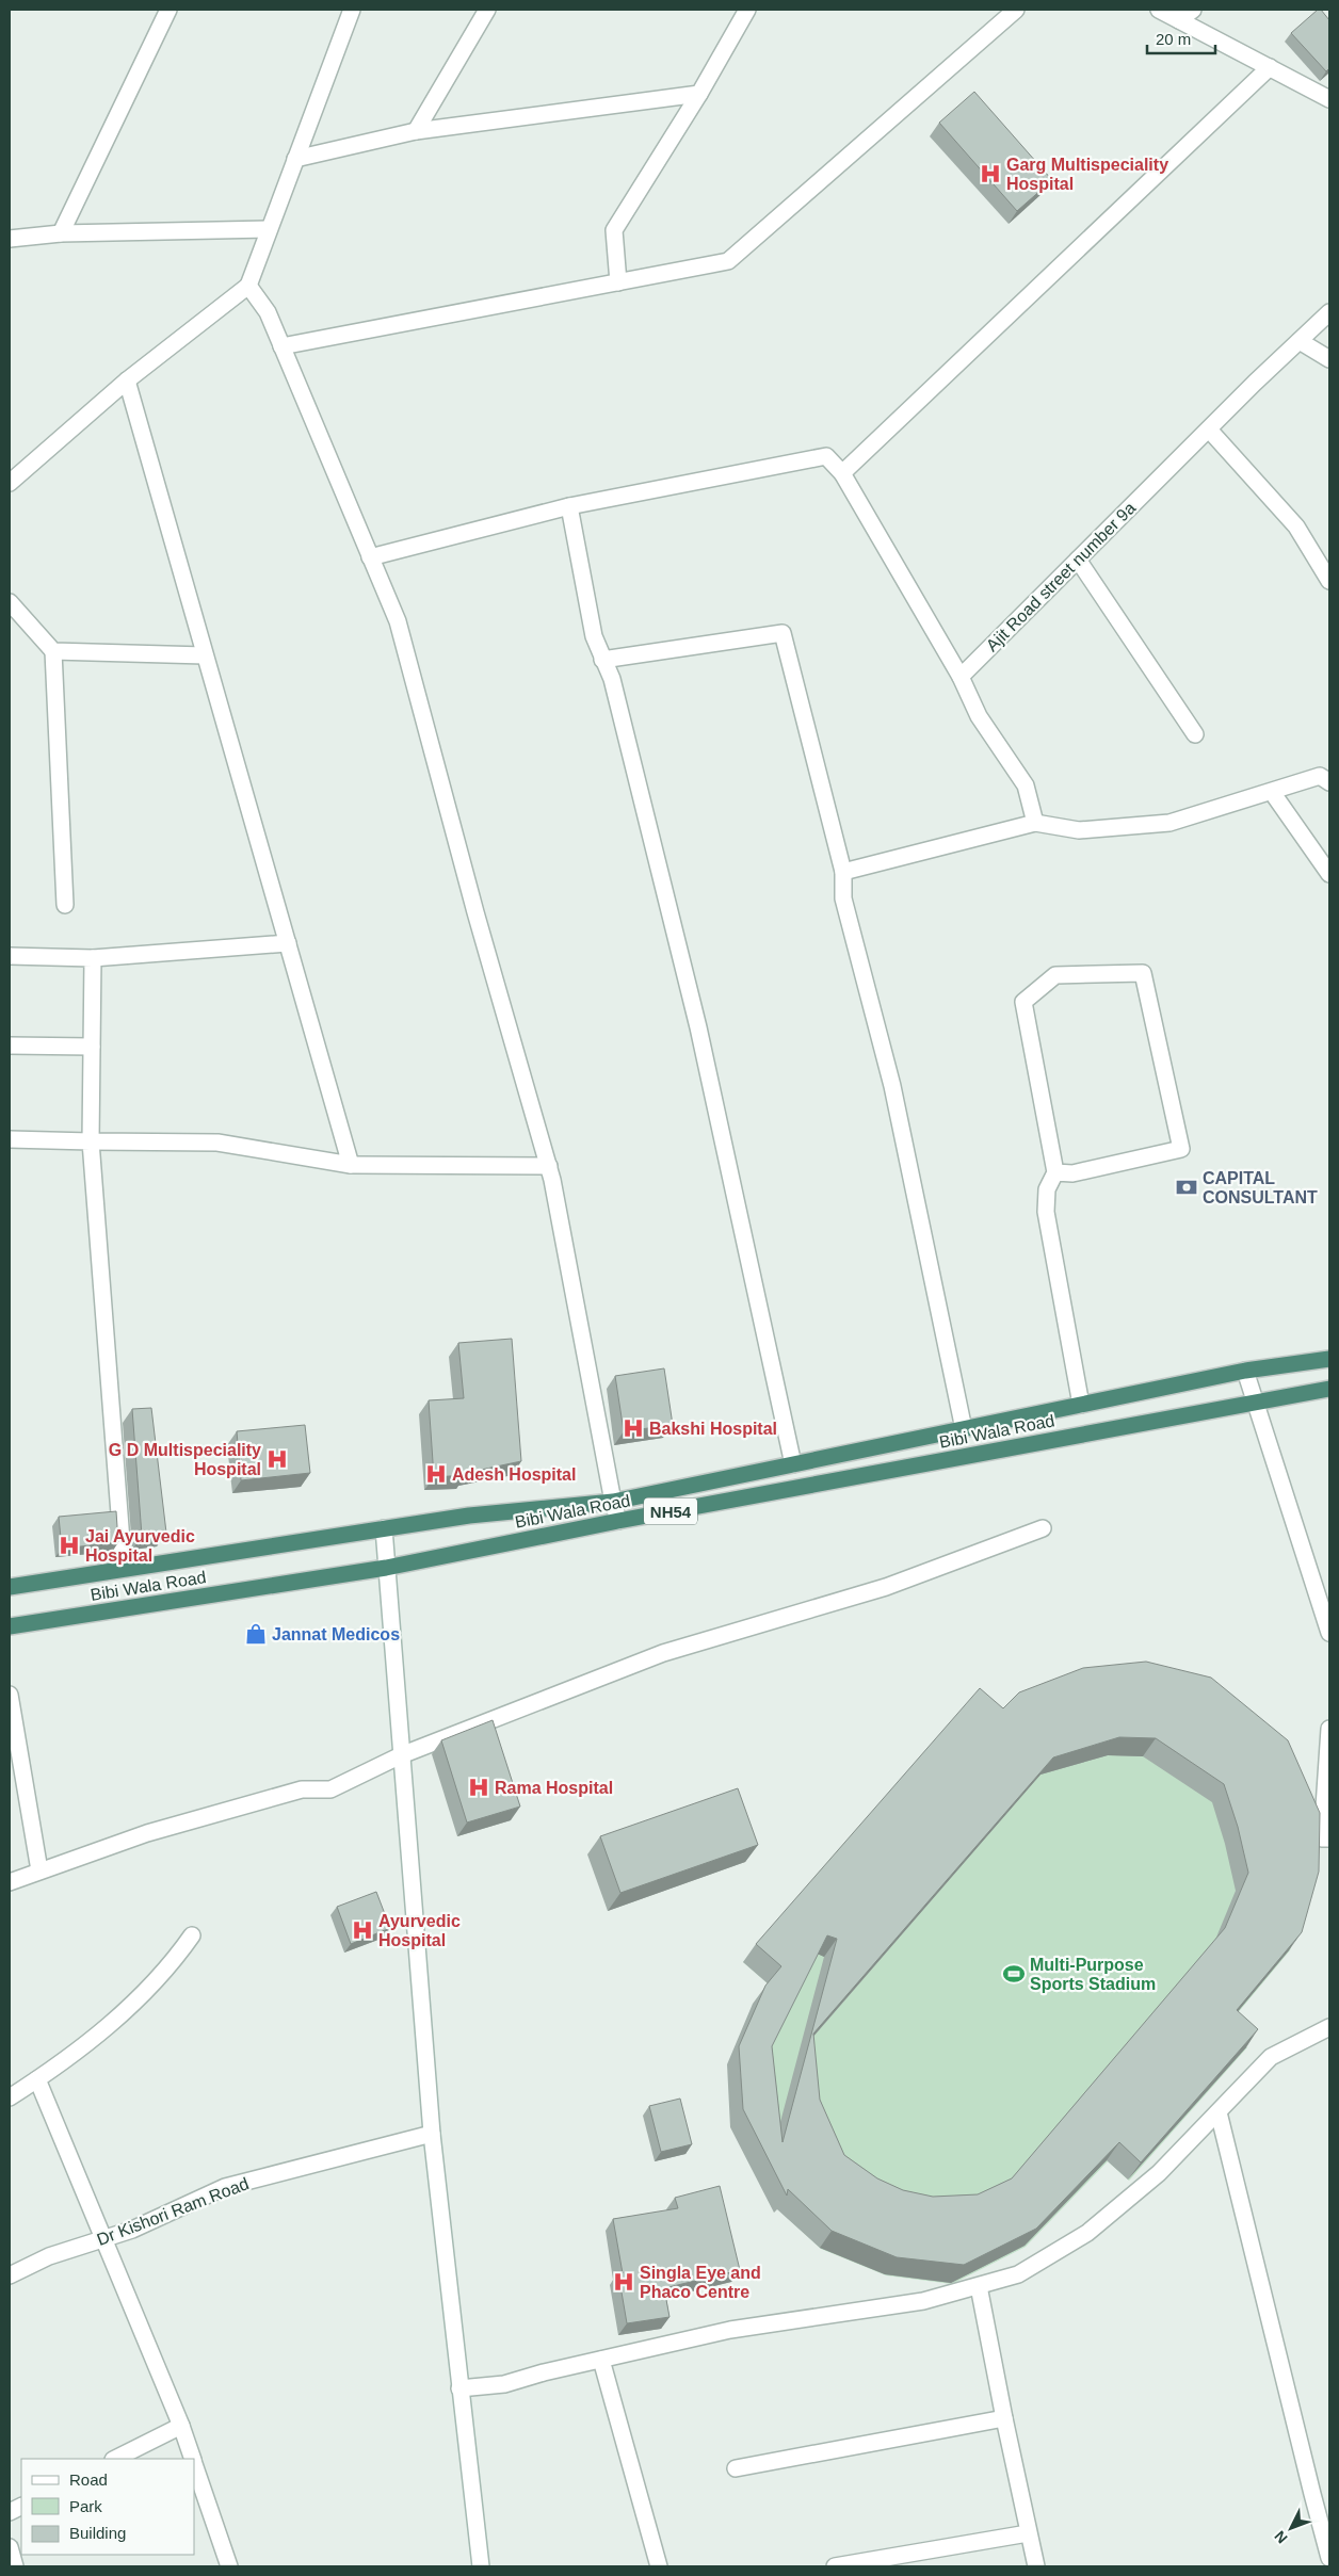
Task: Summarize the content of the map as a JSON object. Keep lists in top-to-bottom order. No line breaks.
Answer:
{"streets":{"highway":["Bibi Wala Road","NH54"],"street":["Ajit Road street number 9a","Dr Kishori Ram Road"]},"places":{"hospital":["Garg Multispeciality Hospital","Bakshi Hospital","G D Multispeciality Hospital","Adesh Hospital","Jai Ayurvedic Hospital","Rama Hospital","Ayurvedic Hospital","Singla Eye and Phaco Centre"],"bank":["CAPITAL CONSULTANT"],"shop":["Jannat Medicos"],"sports":["Multi-Purpose Sports Stadium"]},"legend":["Road","Park","Building"],"scale_bar":"20 m","north":"bottom left"}
